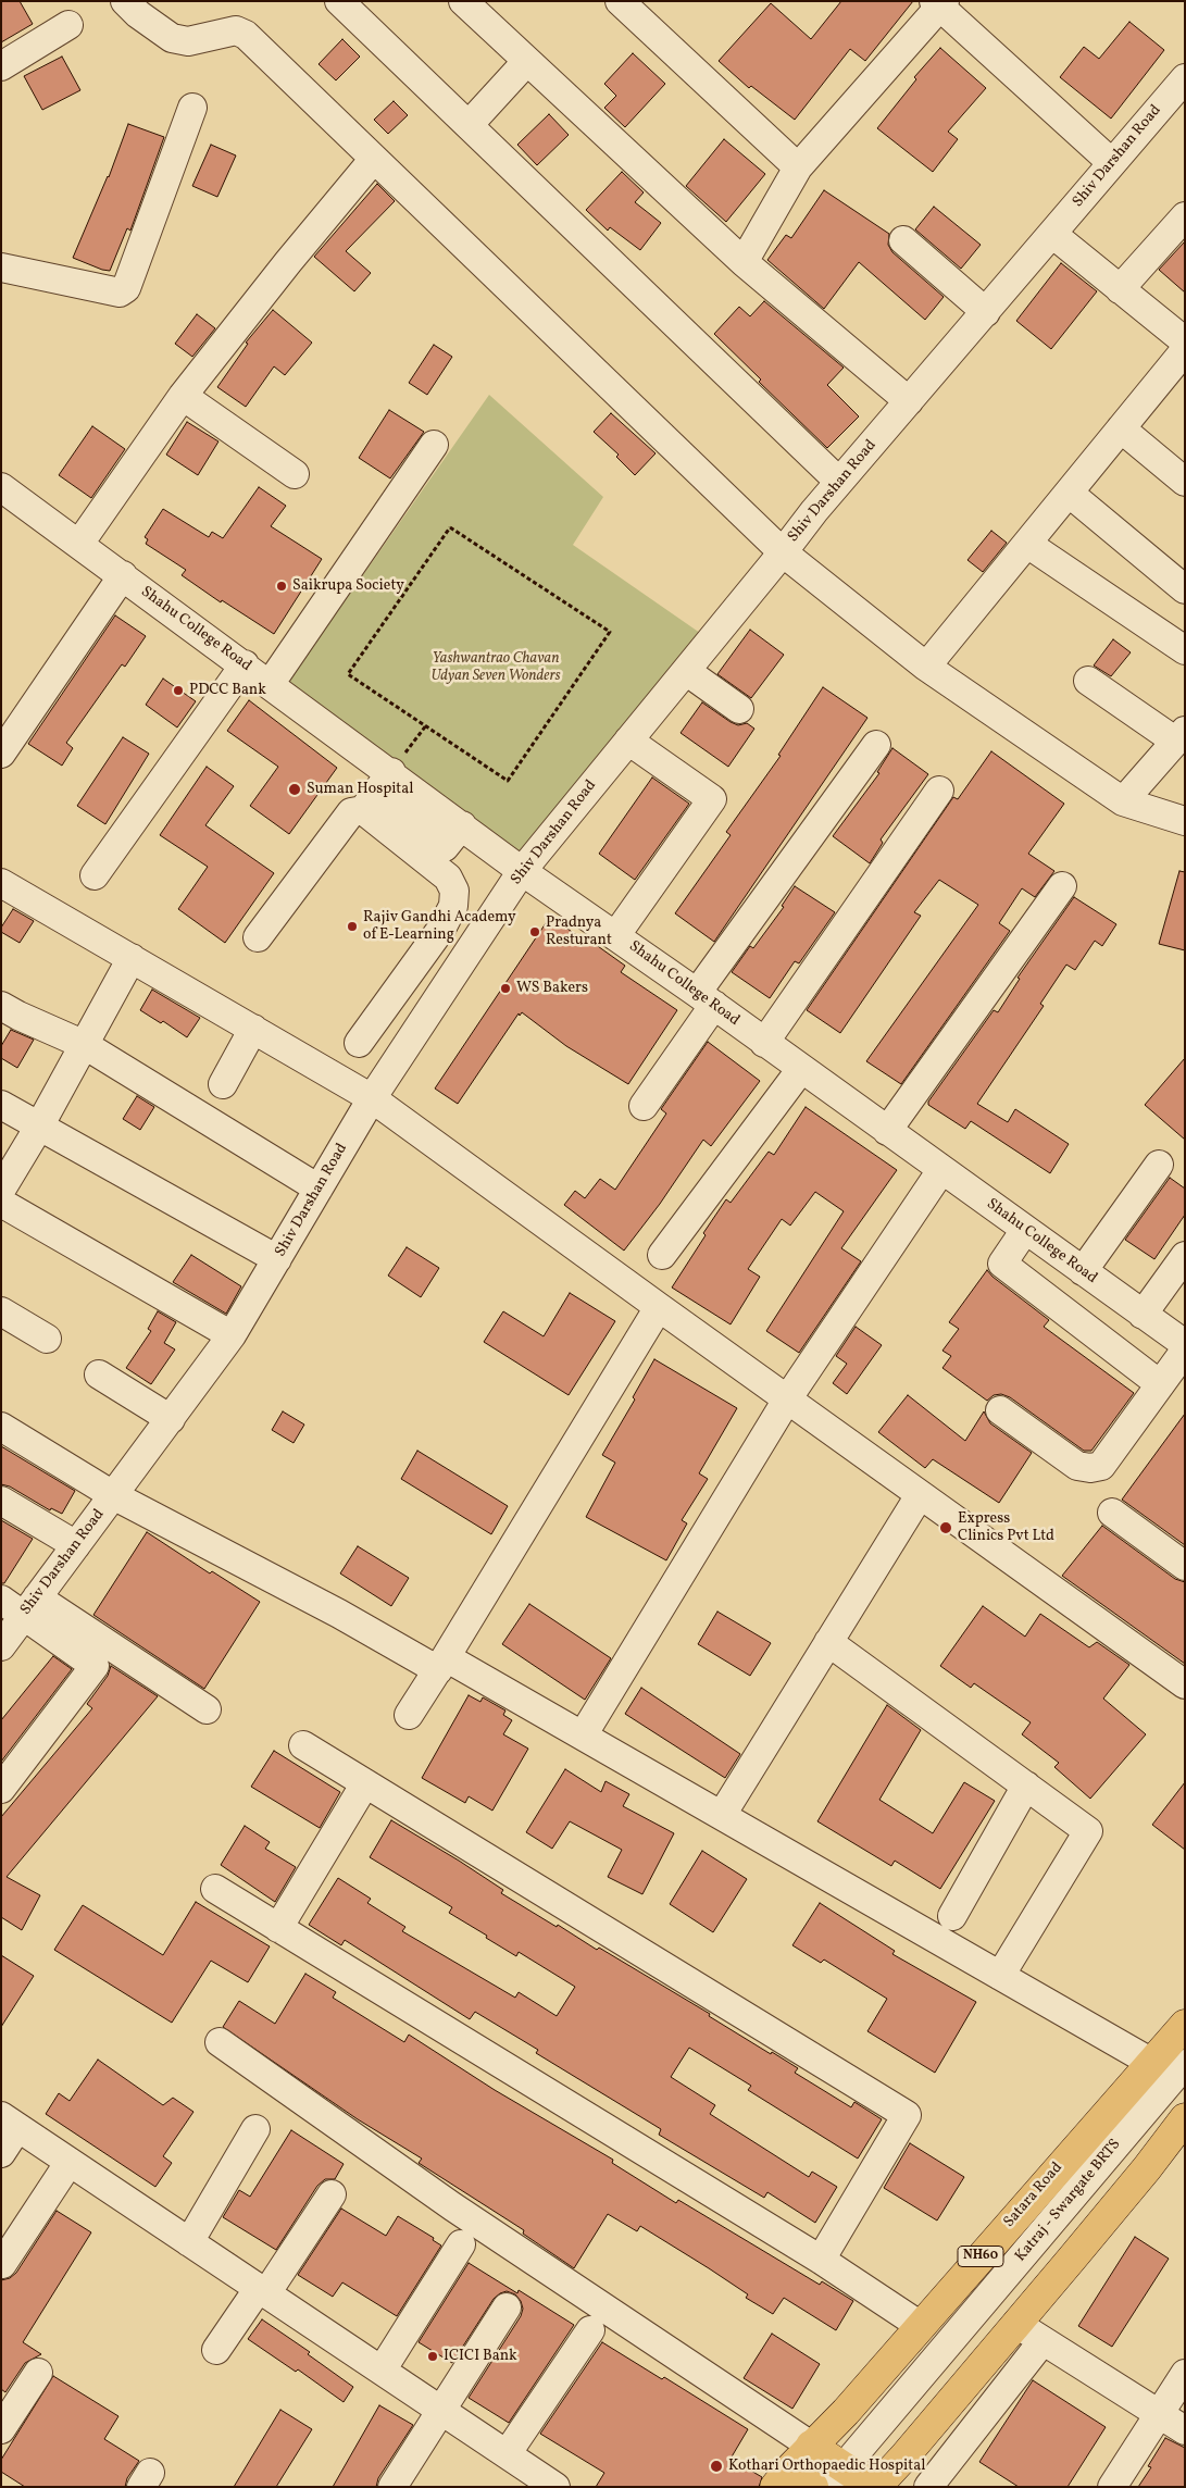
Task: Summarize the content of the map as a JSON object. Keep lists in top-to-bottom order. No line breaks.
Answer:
{"streets":{"main road":["Satara Road","NH60"],"street":["Shiv Darshan Road","Shahu College Road","Katraj - Swargate BRTS"]},"crossings":[["Shiv Darshan Road","Shahu College Road"]],"parks":["Yashwantrao Chavan Udyan Seven Wonders"],"places":["Saikrupa Society","PDCC Bank","Suman Hospital","Rajiv Gandhi Academy of E-Learning","Pradnya Resturant","WS Bakers","Express Clinics Pvt Ltd","ICICI Bank","Kothari Orthopaedic Hospital"]}
